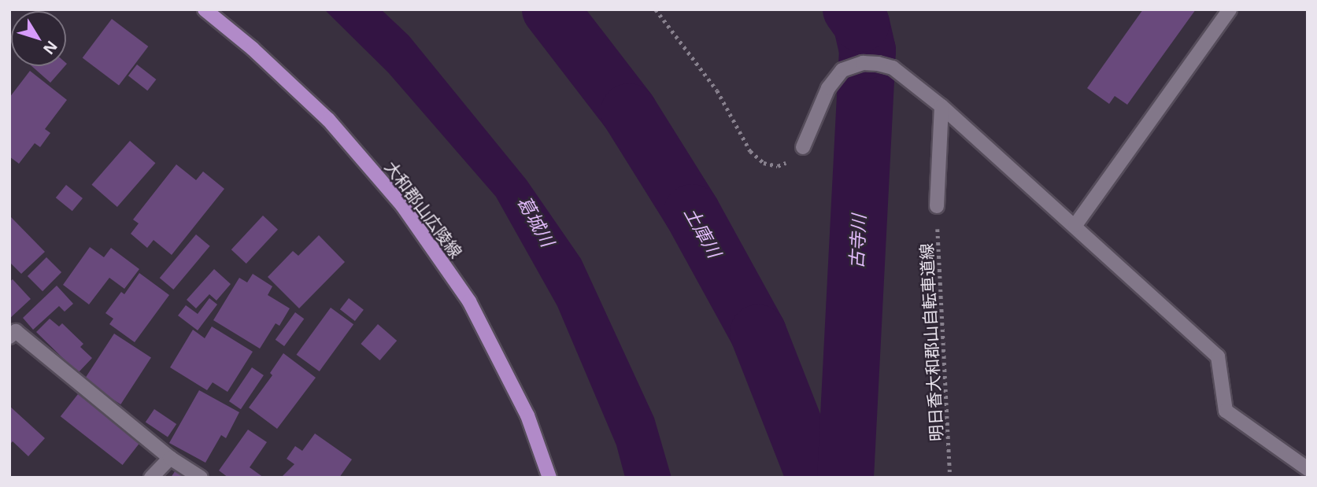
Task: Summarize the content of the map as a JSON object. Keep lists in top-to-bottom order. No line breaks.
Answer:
{"streets":{"main road":["大和郡山広陵線"],"path":["明日香大和郡山自転車道線"]},"water":["葛城川","土庫川","古寺川"],"north":"bottom right"}
